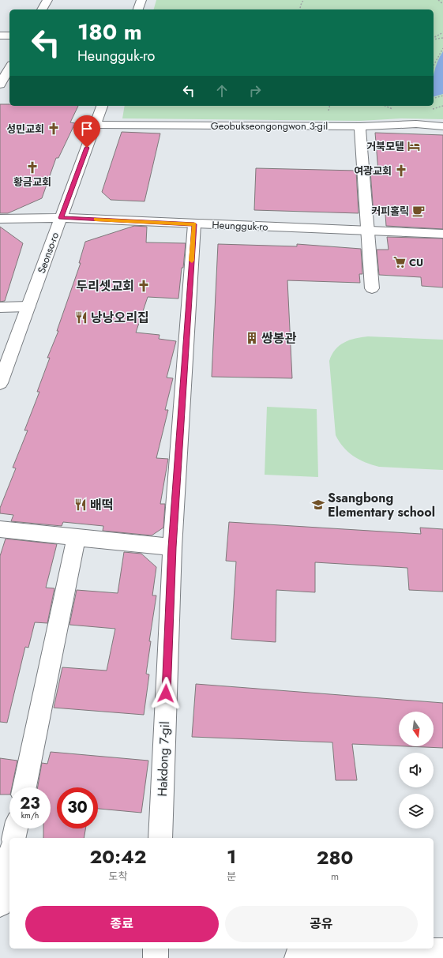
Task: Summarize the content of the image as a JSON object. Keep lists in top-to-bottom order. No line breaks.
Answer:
{"streets":{"street":["Geobukseongongwon 3-gil","Heungguk-ro","Seonso-ro","Hakdong 7-gil"]},"crossings":[["Geobukseongongwon 3-gil","Seonso-ro"],["Heungguk-ro","Seonso-ro"],["Heungguk-ro","Hakdong 7-gil"]],"places":{"church":["성민교회","황금교회","여광교회","두리셋교회"],"hotel":["거북모텔"],"cafe":["커피홀릭"],"supermarket":["CU"],"restaurant":["낭낭오리집","배떡"],"building":["쌍봉관"],"school or university":["Ssangbong Elementary school"]},"north":"bottom","page":{"turn":["180 m","Heungguk-ro"],"speed":"23 km/h","limit":"30","eta":["20:42","도착","1","분","280","m"],"buttons":["종료","공유"]}}
